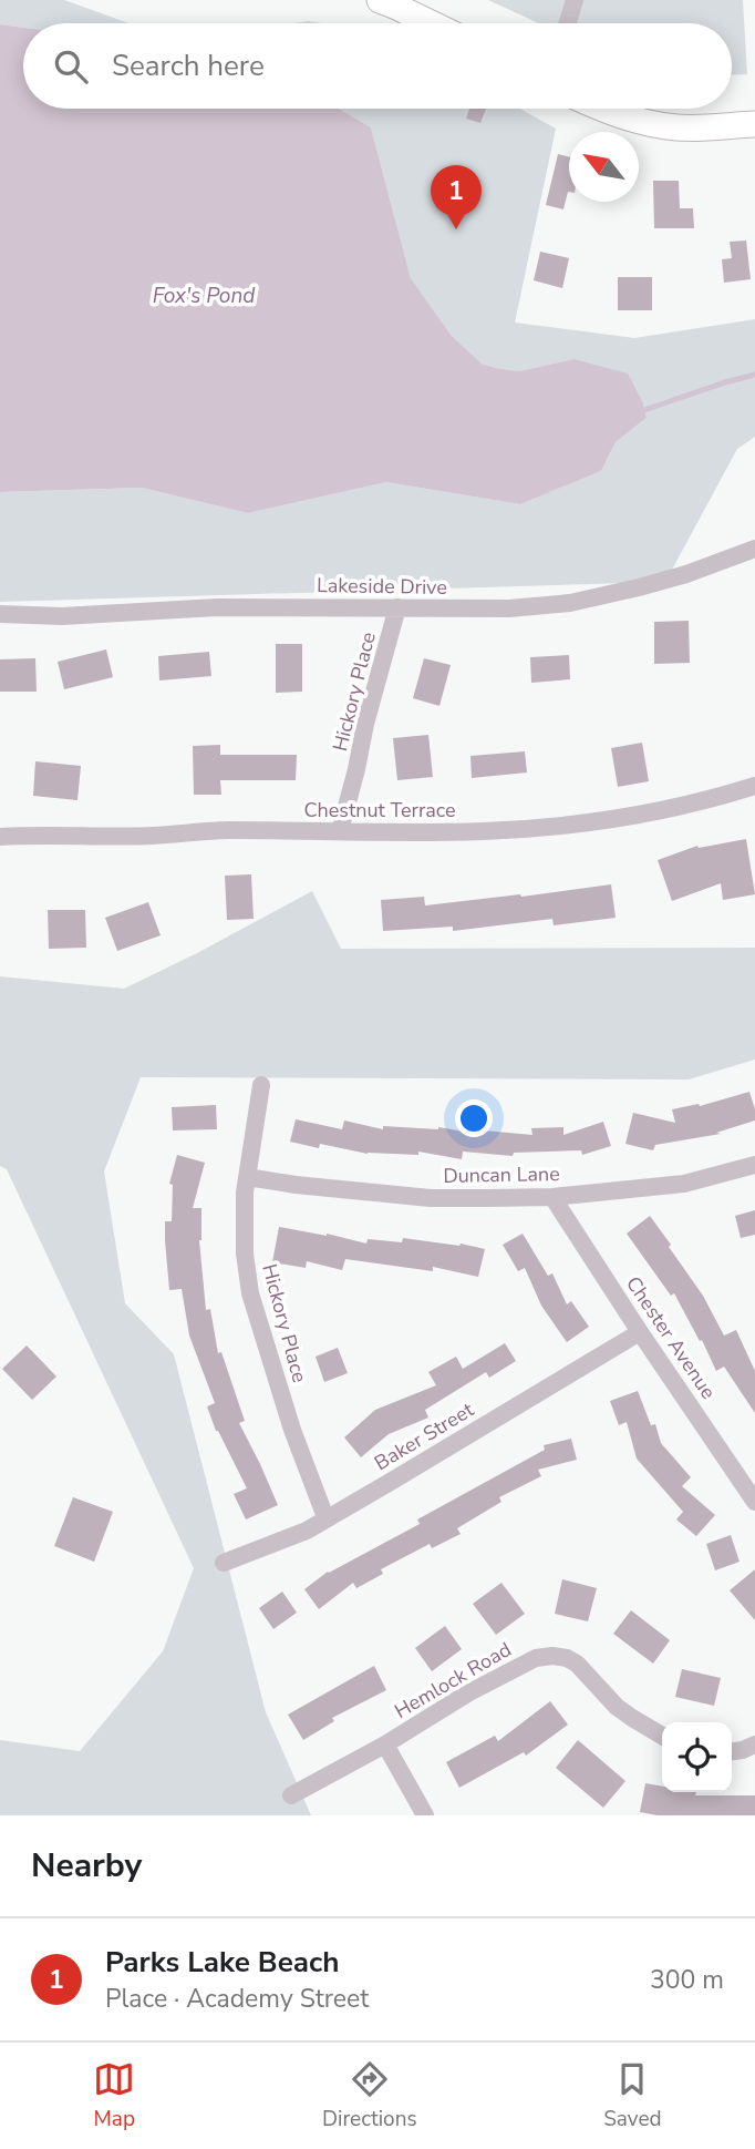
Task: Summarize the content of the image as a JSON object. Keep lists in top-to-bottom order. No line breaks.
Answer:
{"streets":{"street":["Lakeside Drive","Hickory Place","Chestnut Terrace","Duncan Lane","Chester Avenue","Baker Street","Hemlock Road"]},"crossings":[["Lakeside Drive","Hickory Place"],["Hickory Place","Chestnut Terrace"],["Hickory Place","Duncan Lane"],["Hickory Place","Baker Street"],["Duncan Lane","Chester Avenue"],["Chester Avenue","Baker Street"]],"water":["Fox's Pond"],"north":"top left","page":{"search":"Search here","pins":"1","heading":"Nearby","list":[{"mark":"1","name":"Parks Lake Beach","note":"Place · Academy Street","value":"300 m"}],"nav":["Map","Directions","Saved"]}}
